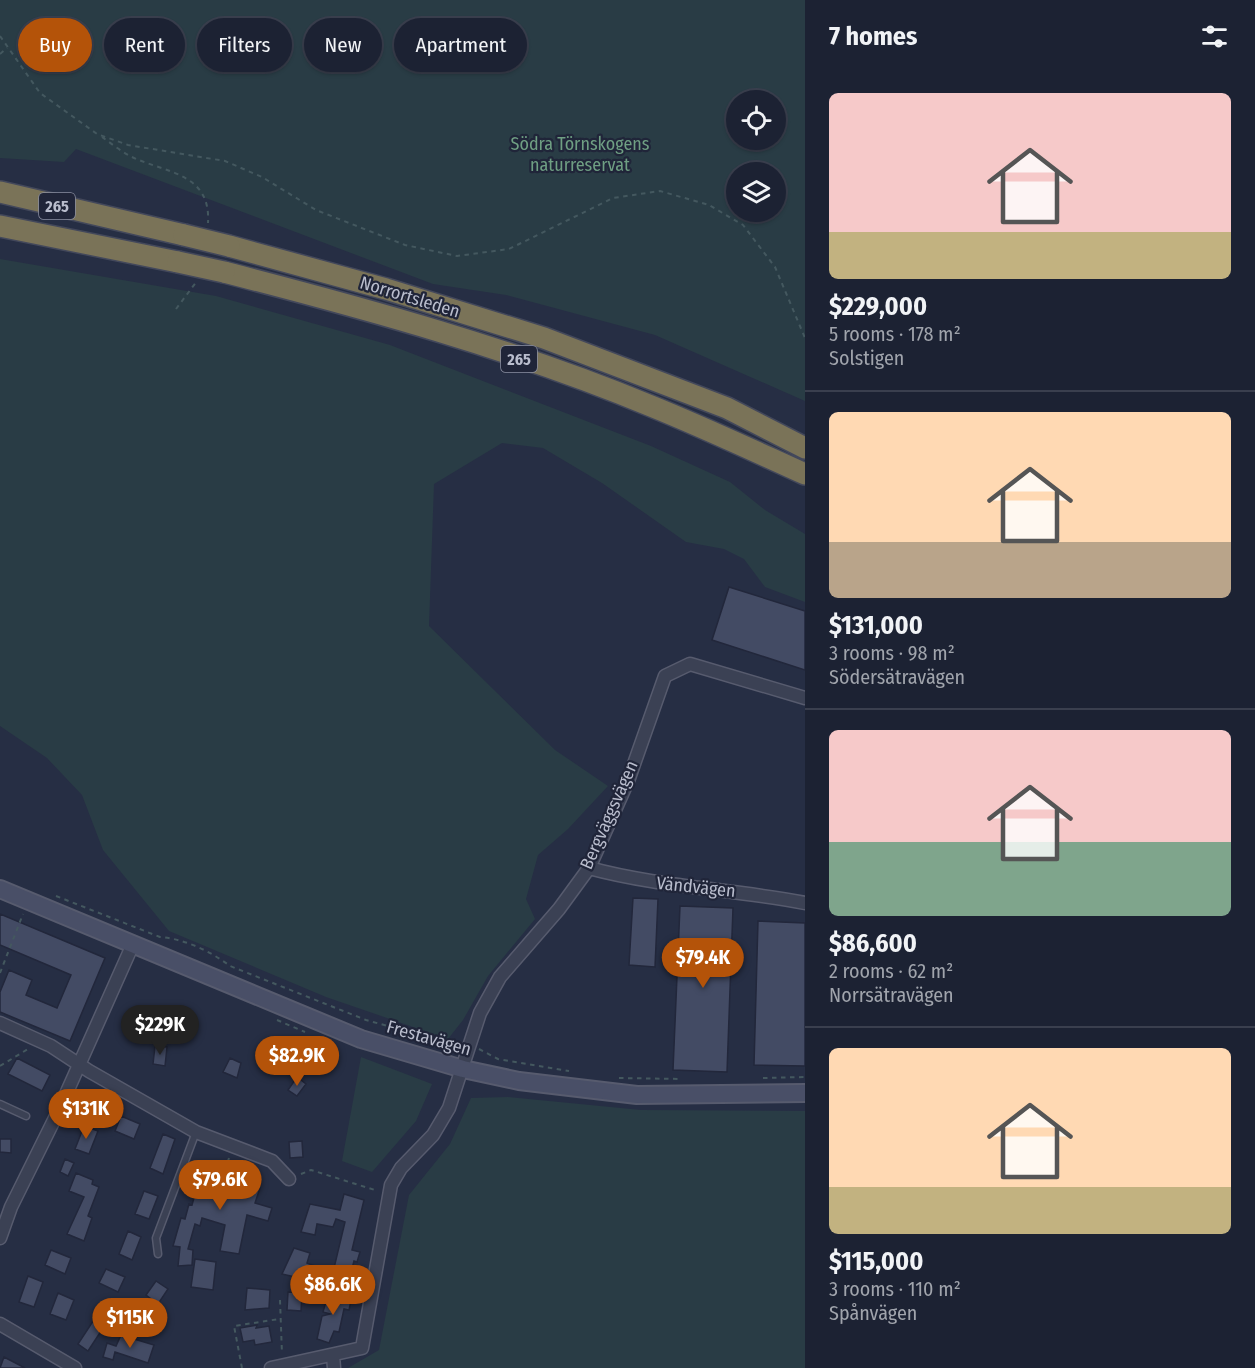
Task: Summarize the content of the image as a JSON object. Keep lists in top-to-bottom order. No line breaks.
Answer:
{"streets":{"highway":["265","Norrortsleden"],"street":["Bergväggsvägen","Vändvägen","Frestavägen"]},"crossings":[["Bergväggsvägen","Vändvägen"],["Bergväggsvägen","Frestavägen"]],"parks":["Södra Törnskogens naturreservat"],"page":{"heading":"7 homes","chip":["Buy","Rent","Filters","New","Apartment"],"list":[{"name":"$229,000","note":"5 rooms · 178 m² · Solstigen"},{"name":"$131,000","note":"3 rooms · 98 m² · Södersätravägen"},{"name":"$86,600","note":"2 rooms · 62 m² · Norrsätravägen"},{"name":"$115,000","note":"3 rooms · 110 m² · Spånvägen"}],"price":["$79.4K","$229K","$82.9K","$131K","$79.6K","$86.6K","$115K"]}}
